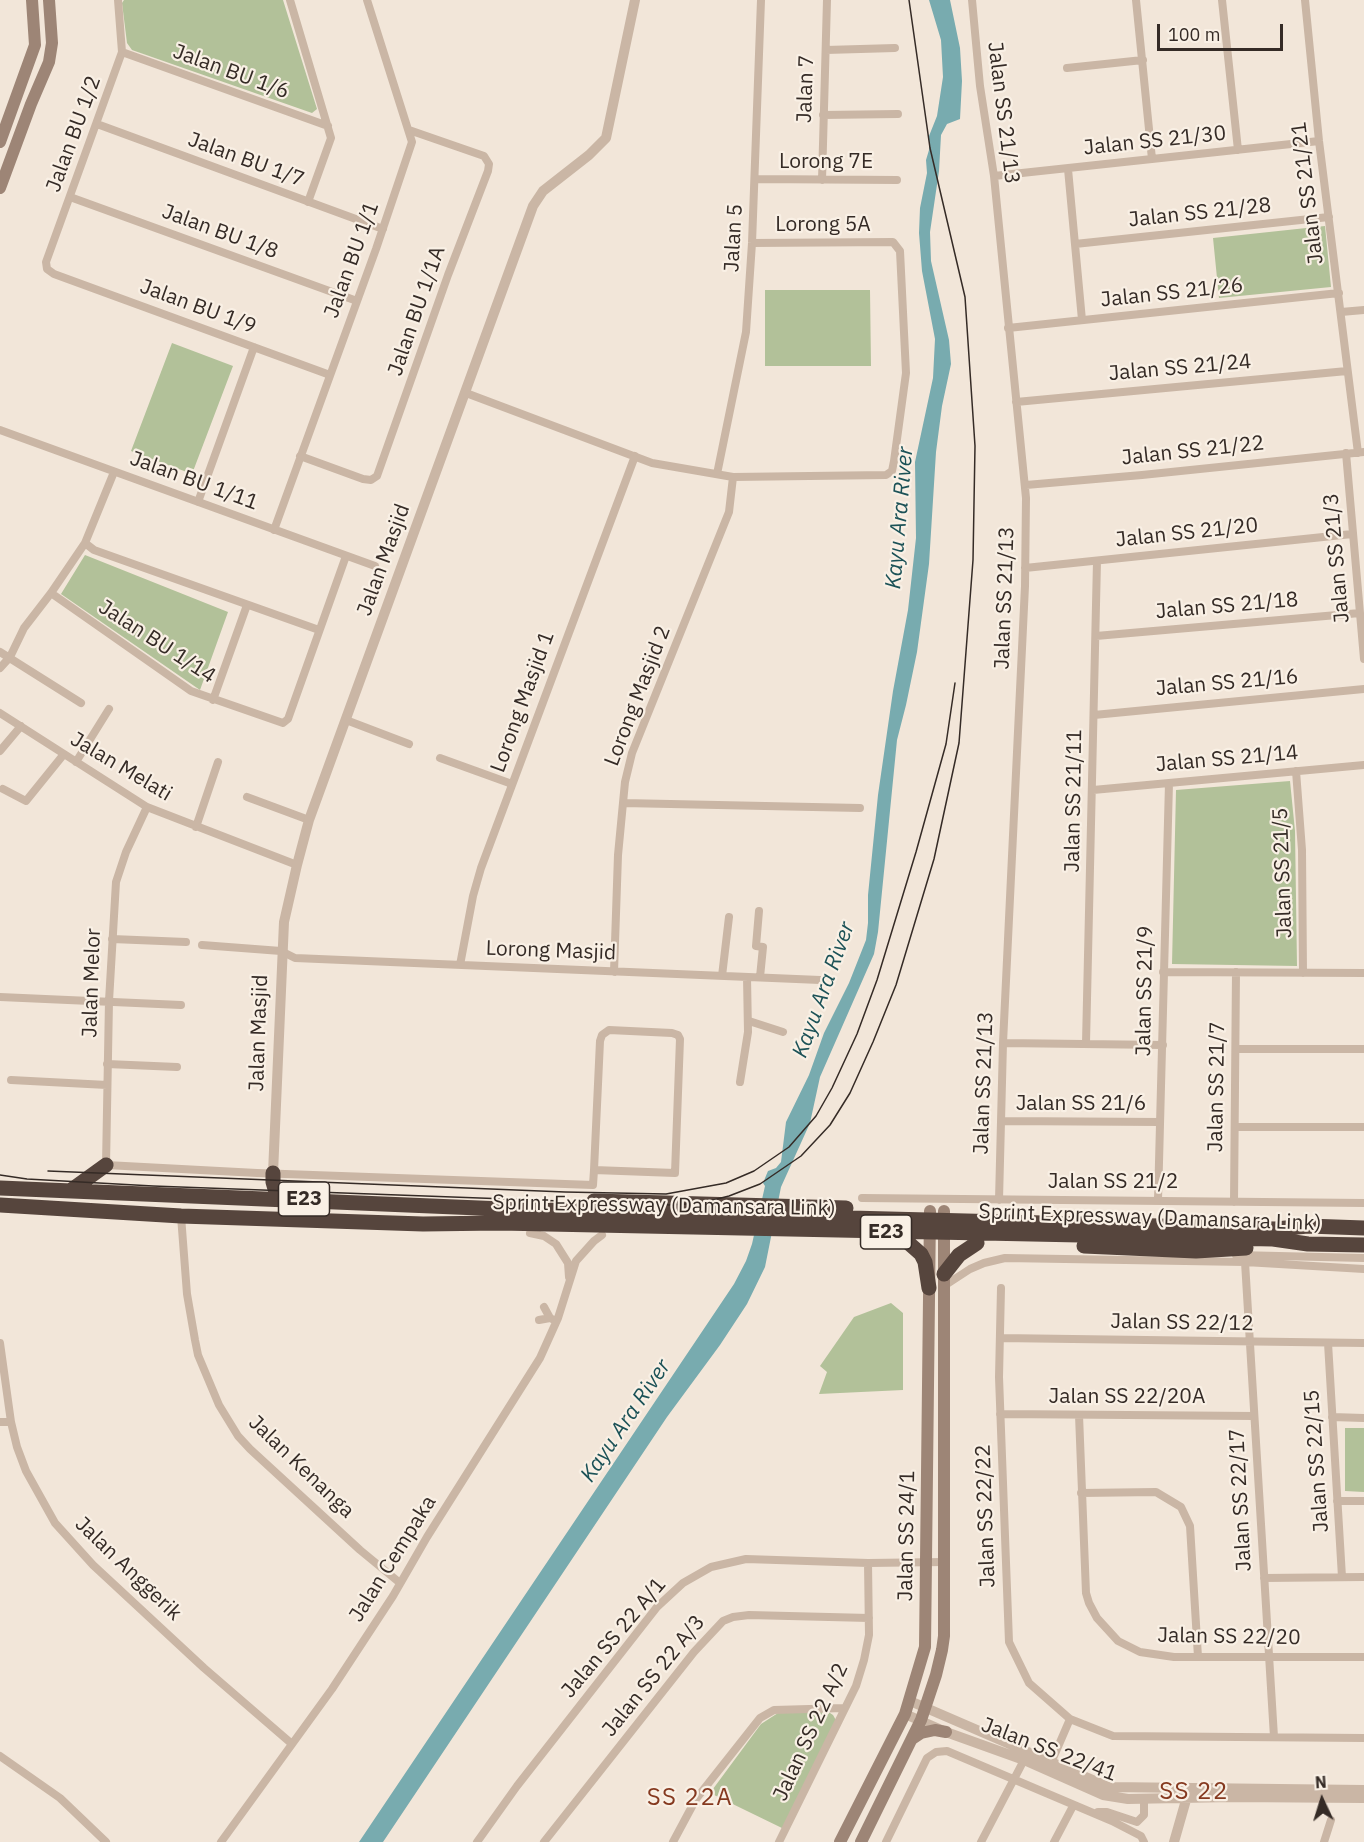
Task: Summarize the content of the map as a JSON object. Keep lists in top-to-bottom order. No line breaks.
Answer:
{"streets":{"highway":["E23","Sprint Expressway (Damansara Link)"],"main road":["Jalan SS 24/1"],"street":["Jalan BU 1/6","Jalan 7","Jalan SS 21/13","Jalan BU 1/2","Jalan SS 21/30","Jalan BU 1/7","Lorong 7E","Jalan SS 21/21","Jalan SS 21/28","Lorong 5A","Jalan BU 1/8","Jalan 5","Jalan BU 1/1","Jalan SS 21/26","Jalan BU 1/9","Jalan BU 1/1A","Jalan SS 21/24","Jalan SS 21/22","Jalan BU 1/11","Jalan SS 21/20","Jalan SS 21/3","Jalan Masjid","Jalan SS 21/18","Jalan BU 1/14","Jalan SS 21/16","Lorong Masjid 2","Lorong Masjid 1","Jalan SS 21/14","Jalan Melati","Jalan SS 21/11","Jalan SS 21/5","Lorong Masjid","Jalan Melor","Jalan SS 21/9","Jalan SS 21/7","Jalan SS 21/6","Jalan SS 21/2","Jalan SS 22/12","Jalan SS 22/20A","Jalan SS 22/15","Jalan Kenanga","Jalan SS 22/17","Jalan SS 22/22","Jalan Cempaka","Jalan Anggerik","Jalan SS 22/20","Jalan SS 22 A/1","Jalan SS 22 A/3","Jalan SS 22 A/2","Jalan SS 22/41"]},"crossings":[["Jalan BU 1/6","Jalan BU 1/2"],["Jalan 7","Lorong 7E"],["Jalan SS 21/13","Jalan SS 21/30"],["Jalan SS 21/13","Jalan SS 21/26"],["Jalan SS 21/13","Jalan SS 21/24"],["Jalan SS 21/13","Jalan SS 21/22"],["Jalan SS 21/13","Jalan SS 21/20"],["Jalan SS 21/13","Jalan SS 21/6"],["Jalan SS 21/13","Jalan SS 21/2"],["Jalan BU 1/2","Jalan BU 1/7"],["Jalan BU 1/2","Jalan BU 1/8"],["Jalan BU 1/2","Jalan BU 1/9"],["Jalan SS 21/30","Jalan SS 21/21"],["Jalan BU 1/7","Jalan BU 1/1"],["Lorong 7E","Jalan 5"],["Jalan SS 21/21","Jalan SS 21/28"],["Jalan SS 21/21","Jalan SS 21/26"],["Jalan SS 21/21","Jalan SS 21/24"],["Jalan SS 21/21","Jalan SS 21/22"],["Lorong 5A","Jalan 5"],["Lorong 5A","Lorong Masjid 2"],["Jalan BU 1/8","Jalan BU 1/1"],["Jalan BU 1/1","Jalan BU 1/9"],["Jalan BU 1/1","Jalan BU 1/1A"],["Jalan BU 1/1","Jalan BU 1/11"],["Jalan SS 21/22","Jalan SS 21/3"],["Jalan BU 1/11","Jalan BU 1/14"],["Jalan SS 21/20","Jalan SS 21/3"],["Jalan SS 21/20","Jalan SS 21/11"],["Jalan SS 21/3","Jalan SS 21/18"],["Jalan Masjid","Jalan Melati"],["Jalan Masjid","Lorong Masjid"],["Jalan SS 21/18","Jalan SS 21/11"],["Jalan SS 21/16","Jalan SS 21/11"],["Lorong Masjid 2","Lorong Masjid"],["Lorong Masjid 1","Lorong Masjid"],["Jalan SS 21/14","Jalan SS 21/11"],["Jalan SS 21/14","Jalan SS 21/5"],["Jalan SS 21/14","Jalan SS 21/9"],["Jalan Melati","Jalan Melor"],["Jalan SS 21/9","Jalan SS 21/6"],["Jalan SS 21/9","Jalan SS 21/2"],["Jalan SS 21/7","Jalan SS 21/2"],["Sprint Expressway (Damansara Link)","Jalan Kenanga"],["Jalan SS 22/12","Jalan SS 22/15"],["Jalan SS 22/12","Jalan SS 22/17"],["Jalan SS 22/12","Jalan SS 22/22"],["Jalan SS 22/20A","Jalan SS 22/17"],["Jalan SS 22/20A","Jalan SS 22/22"],["Jalan SS 22/20A","Jalan SS 22/20"],["Jalan Kenanga","Jalan Cempaka"],["Jalan SS 22/17","Jalan SS 22/22"],["Jalan SS 22/17","Jalan SS 22/20"],["Jalan SS 24/1","Jalan SS 22 A/1"],["Jalan SS 24/1","Jalan SS 22/41"],["Jalan Cempaka","Jalan Anggerik"],["Jalan SS 22 A/1","Jalan SS 22 A/2"],["Jalan SS 22 A/3","Jalan SS 22 A/2"]],"districts":["SS 22","SS 22A"],"water":["Kayu Ara River"],"scale_bar":"100 m","north":"top"}
